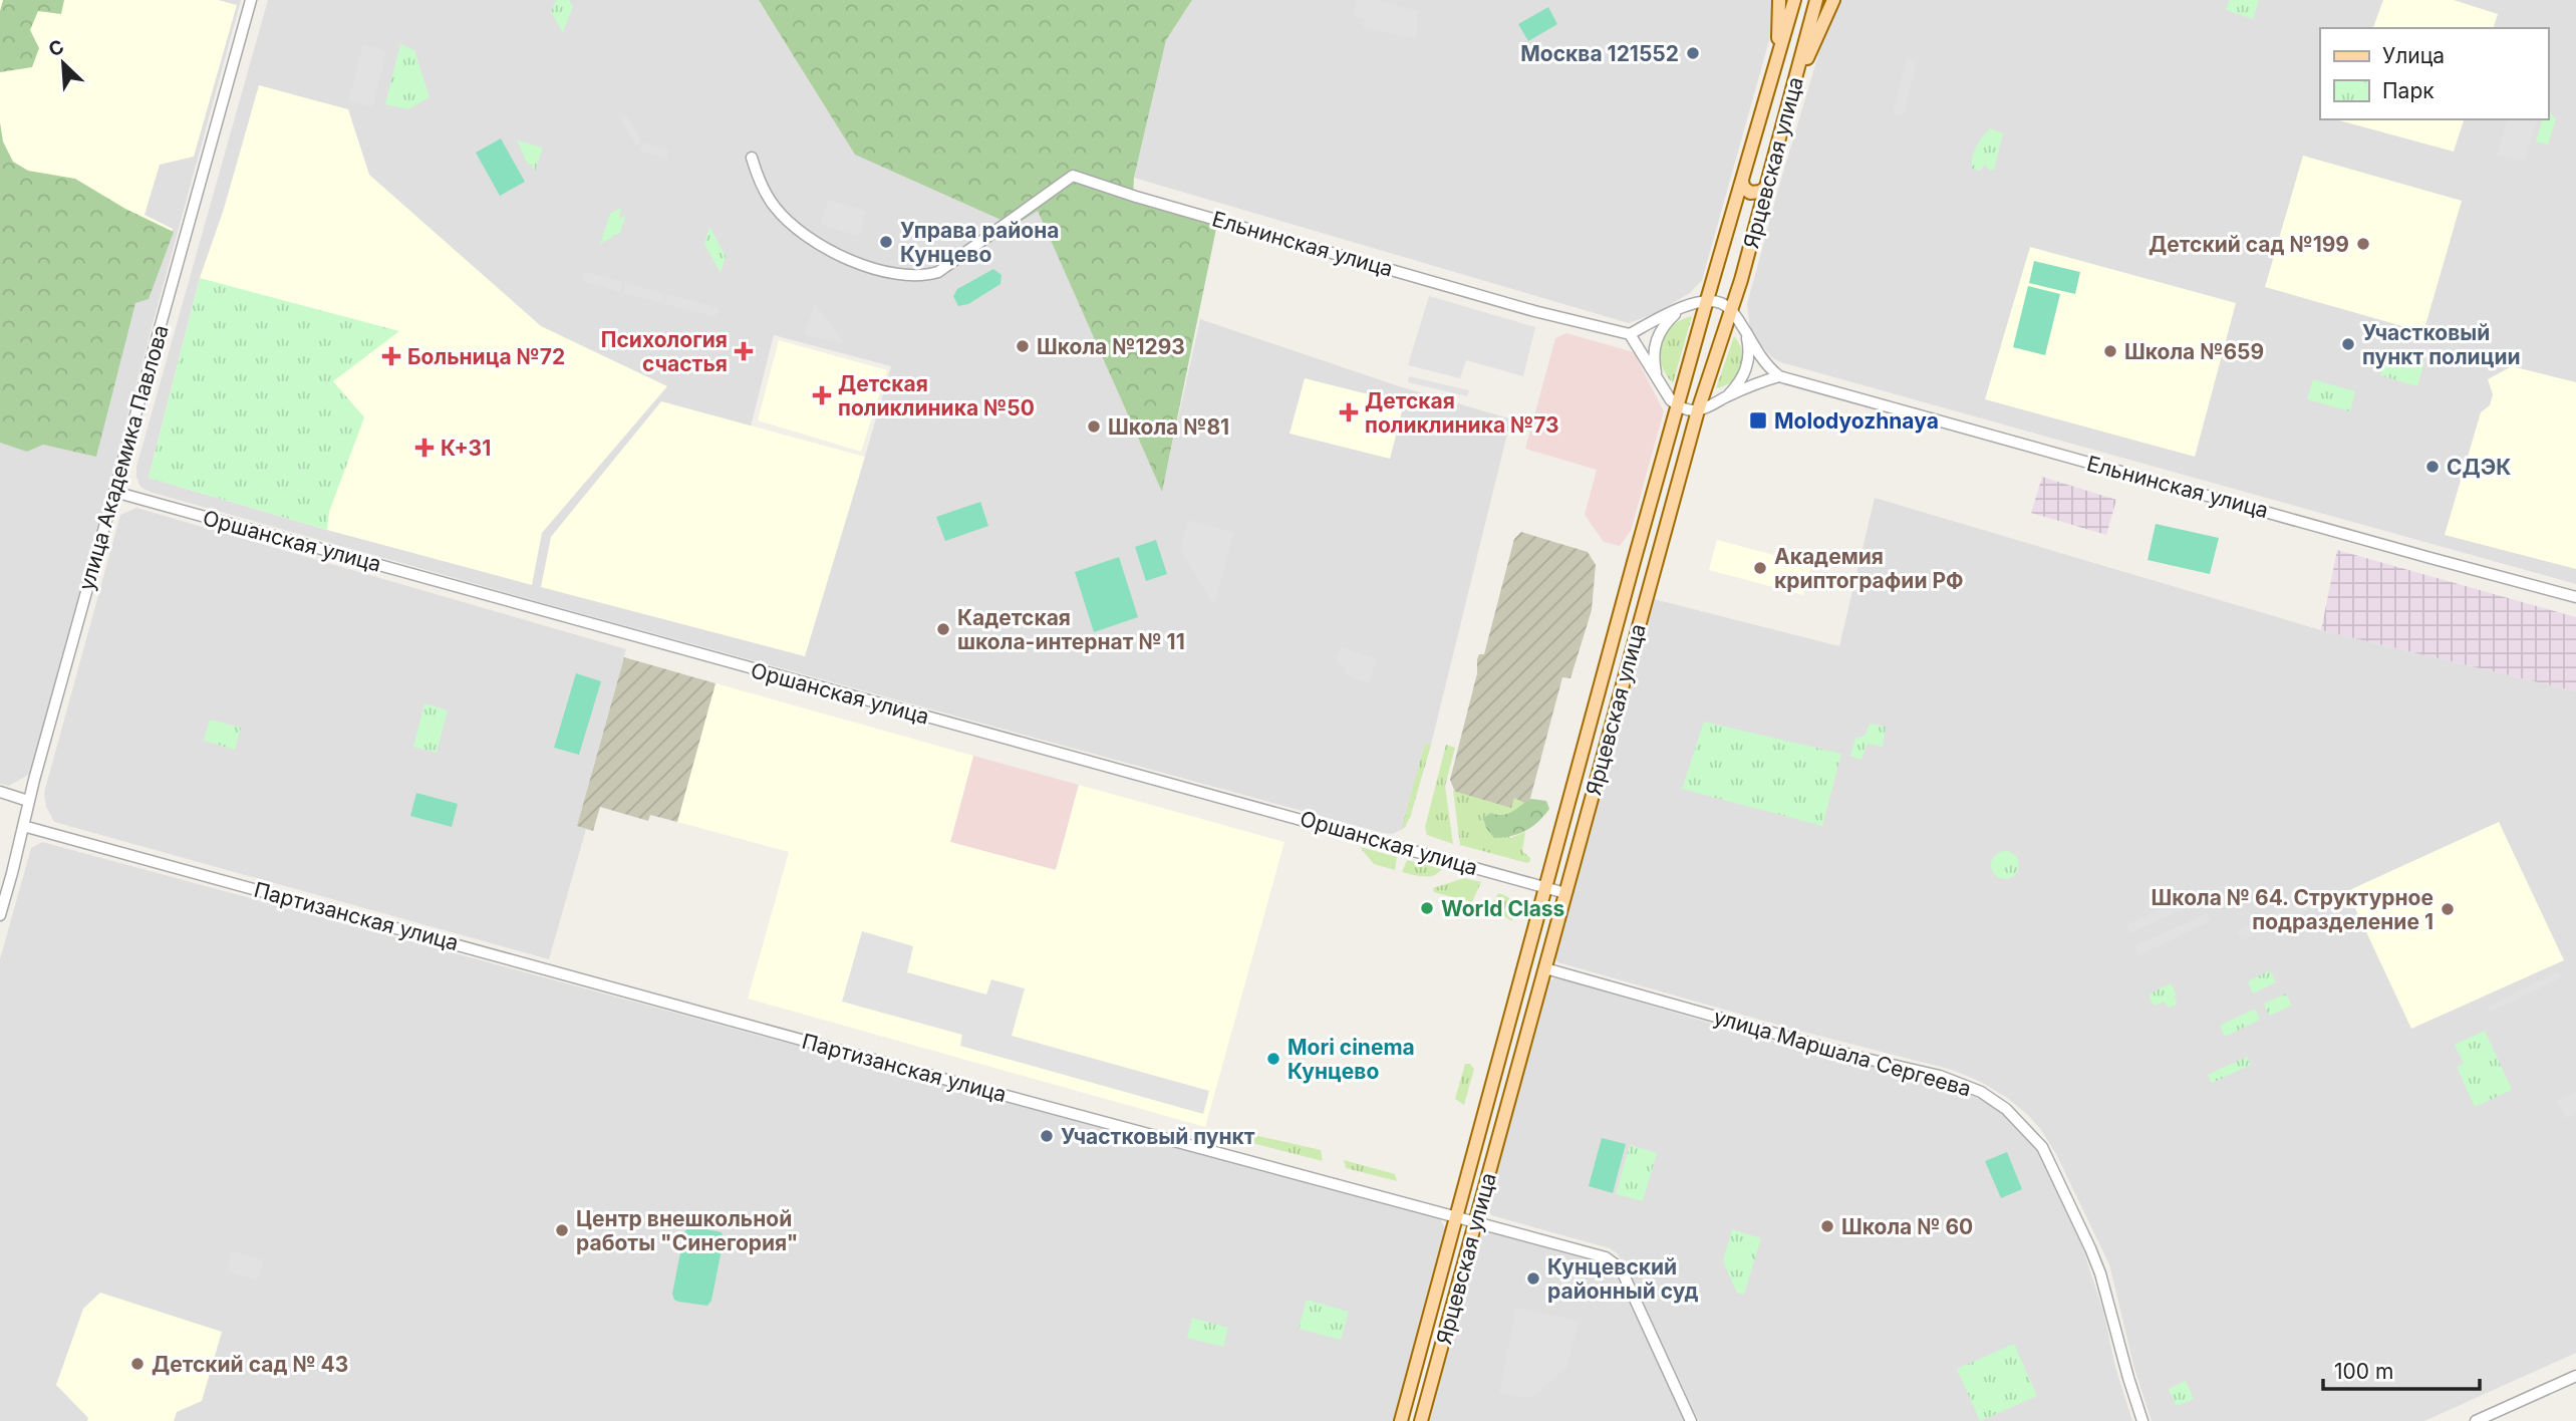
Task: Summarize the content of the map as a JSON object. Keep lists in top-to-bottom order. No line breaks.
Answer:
{"streets":{"main road":["Ярцевская улица"],"street":["Ельнинская улица","улица Академика Павлова","Оршанская улица","Партизанская улица","улица Маршала Сергеева"]},"crossings":[["Ярцевская улица","Оршанская улица"],["Ярцевская улица","Партизанская улица"],["Ярцевская улица","улица Маршала Сергеева"],["улица Академика Павлова","Оршанская улица"],["улица Академика Павлова","Партизанская улица"]],"places":{"other":["Москва 121552","Управа района Кунцево","Детский сад №199","Участковый пункт полиции","Школа №1293","Школа №659","Школа №81","СДЭК","Академия криптографии РФ","Кадетская школа-интернат № 11","World Class","Школа № 64. Структурное подразделение 1","Mori cinema Кунцево","Участковый пункт","Школа № 60","Центр внешкольной работы \"Синегория\"","Кунцевский районный суд","Детский сад № 43"],"health":["Психология счастья","Больница №72","Детская поликлиника №50","Детская поликлиника №73","К+31"],"transit":["Molodyozhnaya"]},"legend":["Улица","Парк"],"scale_bar":"100 m","north":"top left"}
